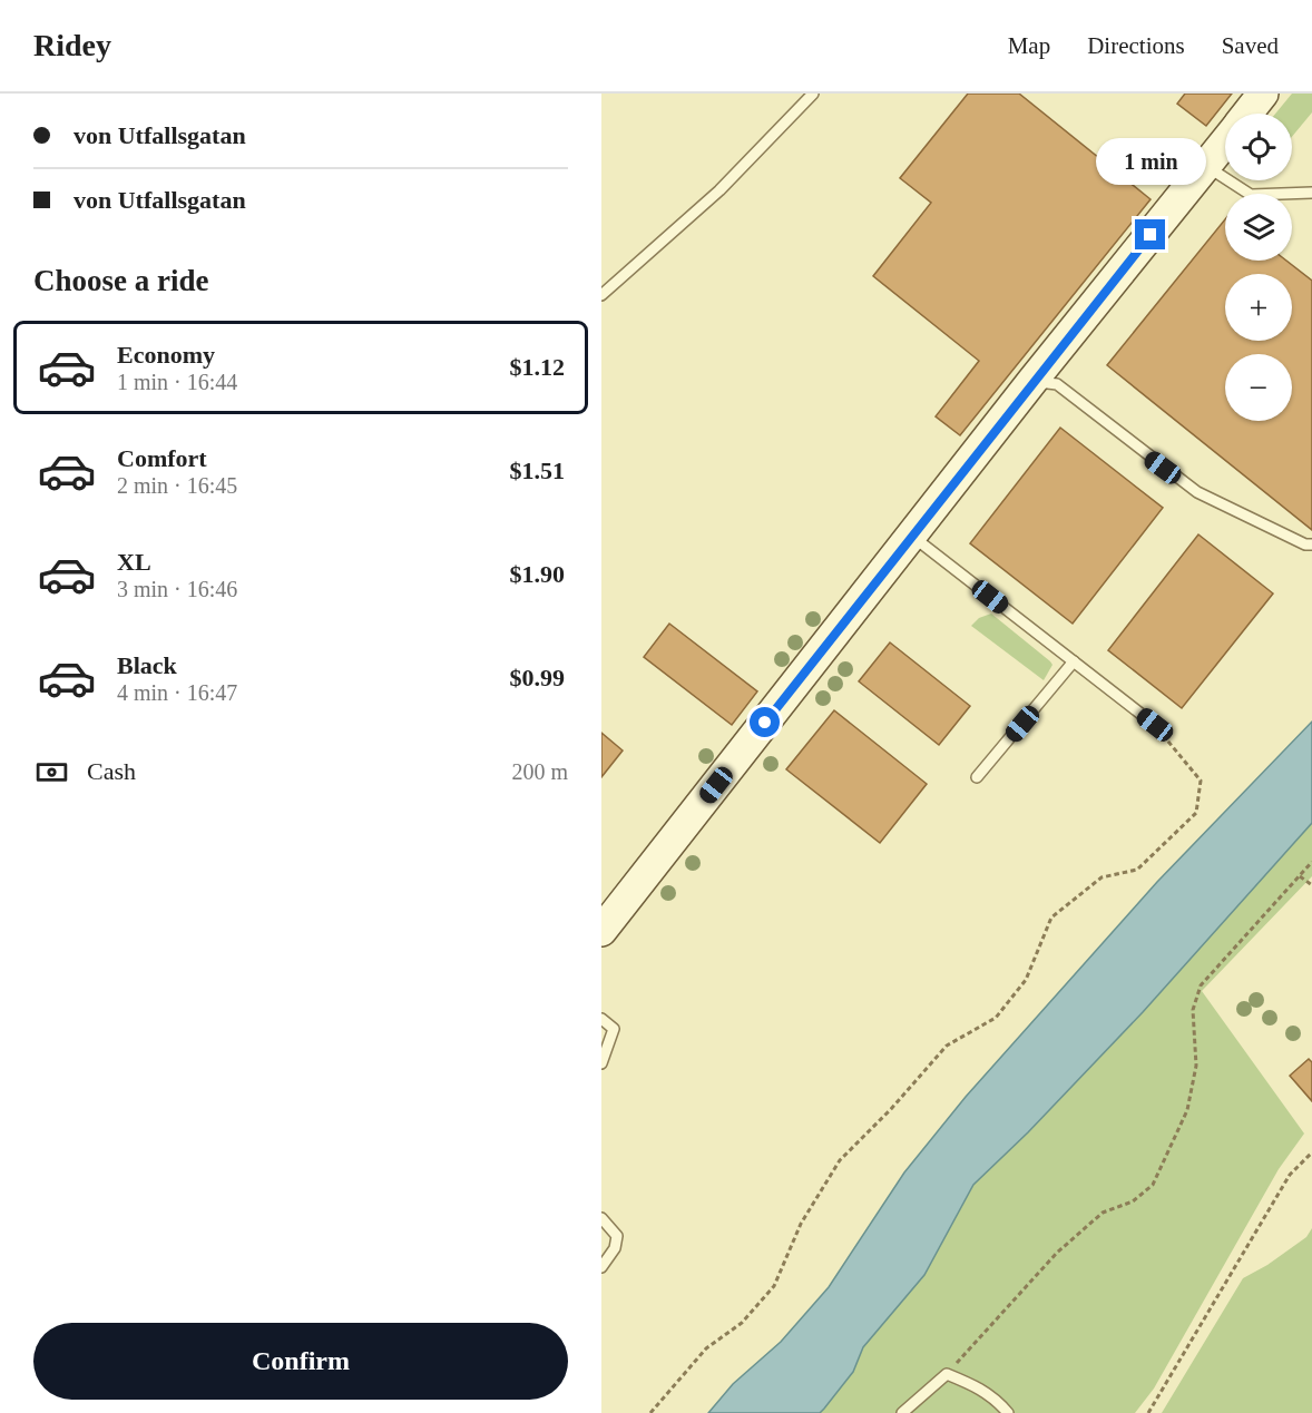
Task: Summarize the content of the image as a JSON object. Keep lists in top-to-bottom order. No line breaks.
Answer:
{"page":{"header":"Ridey","nav":["Map","Directions","Saved"],"banner":["von Utfallsgatan","von Utfallsgatan"],"map_buttons":["+","−"],"bubble":"1 min","heading":"Choose a ride","list":[{"name":"Economy","note":"1 min · 16:44","value":"$1.12"},{"name":"Comfort","note":"2 min · 16:45","value":"$1.51"},{"name":"XL","note":"3 min · 16:46","value":"$1.90"},{"name":"Black","note":"4 min · 16:47","value":"$0.99"}],"pay":["Cash","200 m"],"buttons":"Confirm"}}
